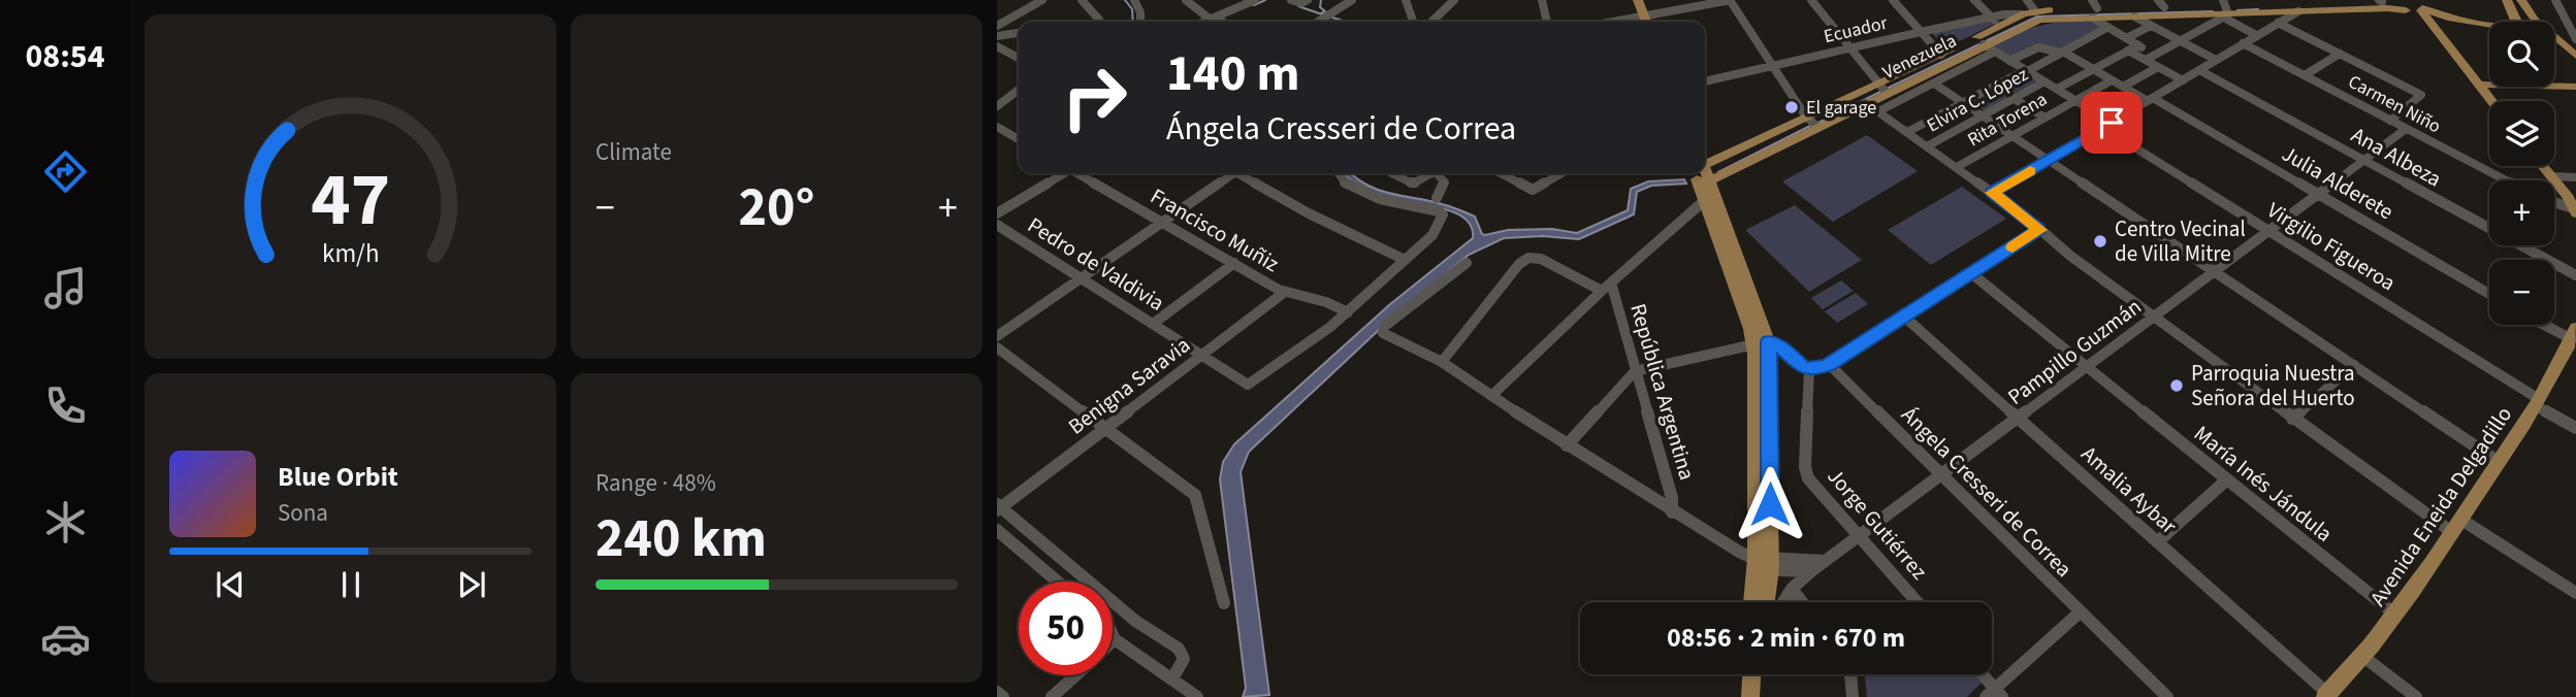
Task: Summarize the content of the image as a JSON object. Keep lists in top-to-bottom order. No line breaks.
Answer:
{"streets":{"main road":["Venezuela","Avenida Eneida Delgadillo"],"street":["Ecuador","Elvira C. López","Carmen Niño","Rita Torena","Ana Albeza","Julia Alderete","Francisco Muñiz","Virgilio Figueroa","Pedro de Valdivia","Pampillo Guzmán","Benigna Saravia","República Argentina","María Inés Jándula","Amalia Aybar","Ángela Cresseri de Correa","Jorge Gutiérrez"]},"crossings":[["Venezuela","Virgilio Figueroa"],["Elvira C. López","Julia Alderete"],["Elvira C. López","Virgilio Figueroa"],["Carmen Niño","Pampillo Guzmán"],["Rita Torena","Julia Alderete"],["Rita Torena","Virgilio Figueroa"],["Ana Albeza","Pampillo Guzmán"],["Julia Alderete","Virgilio Figueroa"],["Julia Alderete","Pampillo Guzmán"],["Francisco Muñiz","Pedro de Valdivia"],["Francisco Muñiz","Benigna Saravia"],["Virgilio Figueroa","Pampillo Guzmán"],["Virgilio Figueroa","Avenida Eneida Delgadillo"],["Pedro de Valdivia","Benigna Saravia"],["Pampillo Guzmán","María Inés Jándula"],["Pampillo Guzmán","Amalia Aybar"],["Pampillo Guzmán","Ángela Cresseri de Correa"],["Pampillo Guzmán","Jorge Gutiérrez"],["María Inés Jándula","Avenida Eneida Delgadillo"],["Amalia Aybar","Avenida Eneida Delgadillo"]],"places":["El garage","Centro Vecinal de Villa Mitre","Parroquia Nuestra Señora del Huerto"],"page":{"tabs":"08:54","tile":["Climate",["Range · 48%","240 km"]],"map_buttons":["+","−"],"turn":["140 m","Ángela Cresseri de Correa"],"heat":["−","20°","+"],"song":["Blue Orbit","Sona"],"limit":"50","trip":"08:56 · 2 min · 670 m","gauge":["47","km/h"]}}
